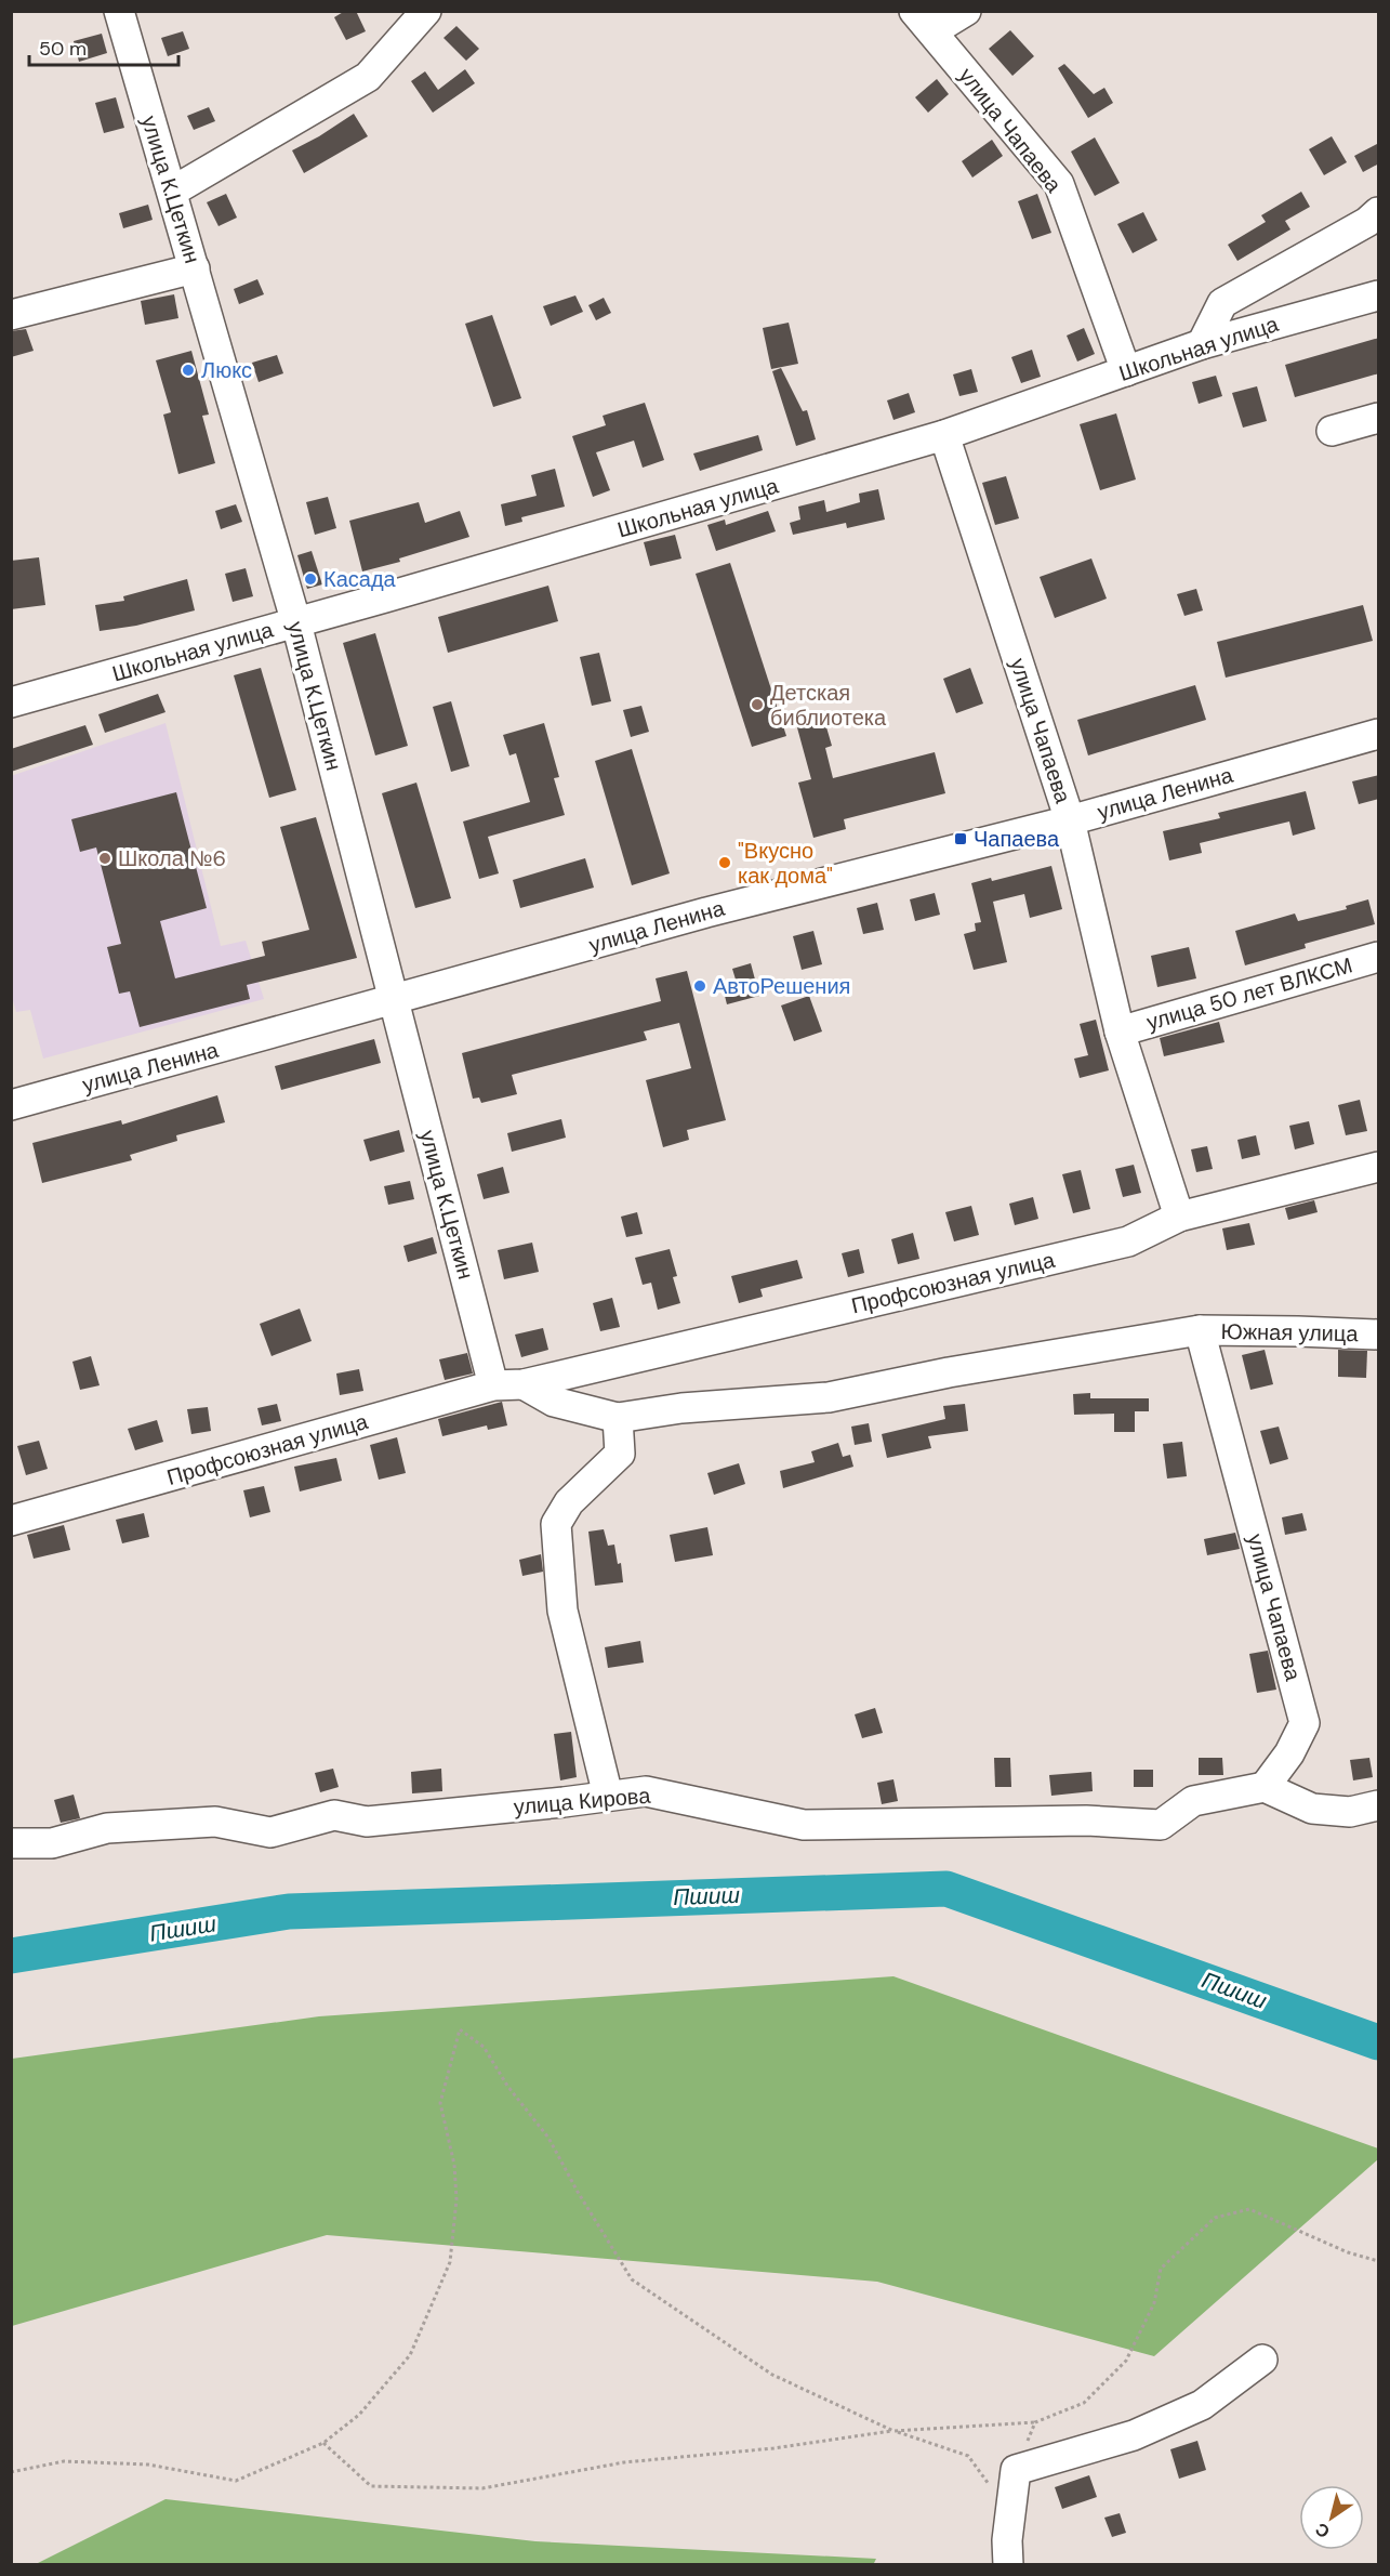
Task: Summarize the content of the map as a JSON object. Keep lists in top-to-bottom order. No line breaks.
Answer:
{"streets":{"street":["улица Чапаева","улица К.Цеткин","Школьная улица","улица Ленина","улица 50 лет ВЛКСМ","Профсоюзная улица","Южная улица","улица Кирова"]},"crossings":[["улица Чапаева","Школьная улица"],["улица Чапаева","улица Ленина"],["улица Чапаева","улица 50 лет ВЛКСМ"],["улица Чапаева","Профсоюзная улица"],["улица Чапаева","Южная улица"],["улица Чапаева","улица Кирова"],["улица К.Цеткин","Школьная улица"],["улица К.Цеткин","улица Ленина"],["улица К.Цеткин","Профсоюзная улица"]],"water":["Пшиш"],"places":{"other":["Люкс","Касада","Детская библиотека","Школа №6","\"Вкусно как дома\"","АвтоРешения"],"transit":["Чапаева"]},"scale_bar":"50 m","north":"bottom left"}
